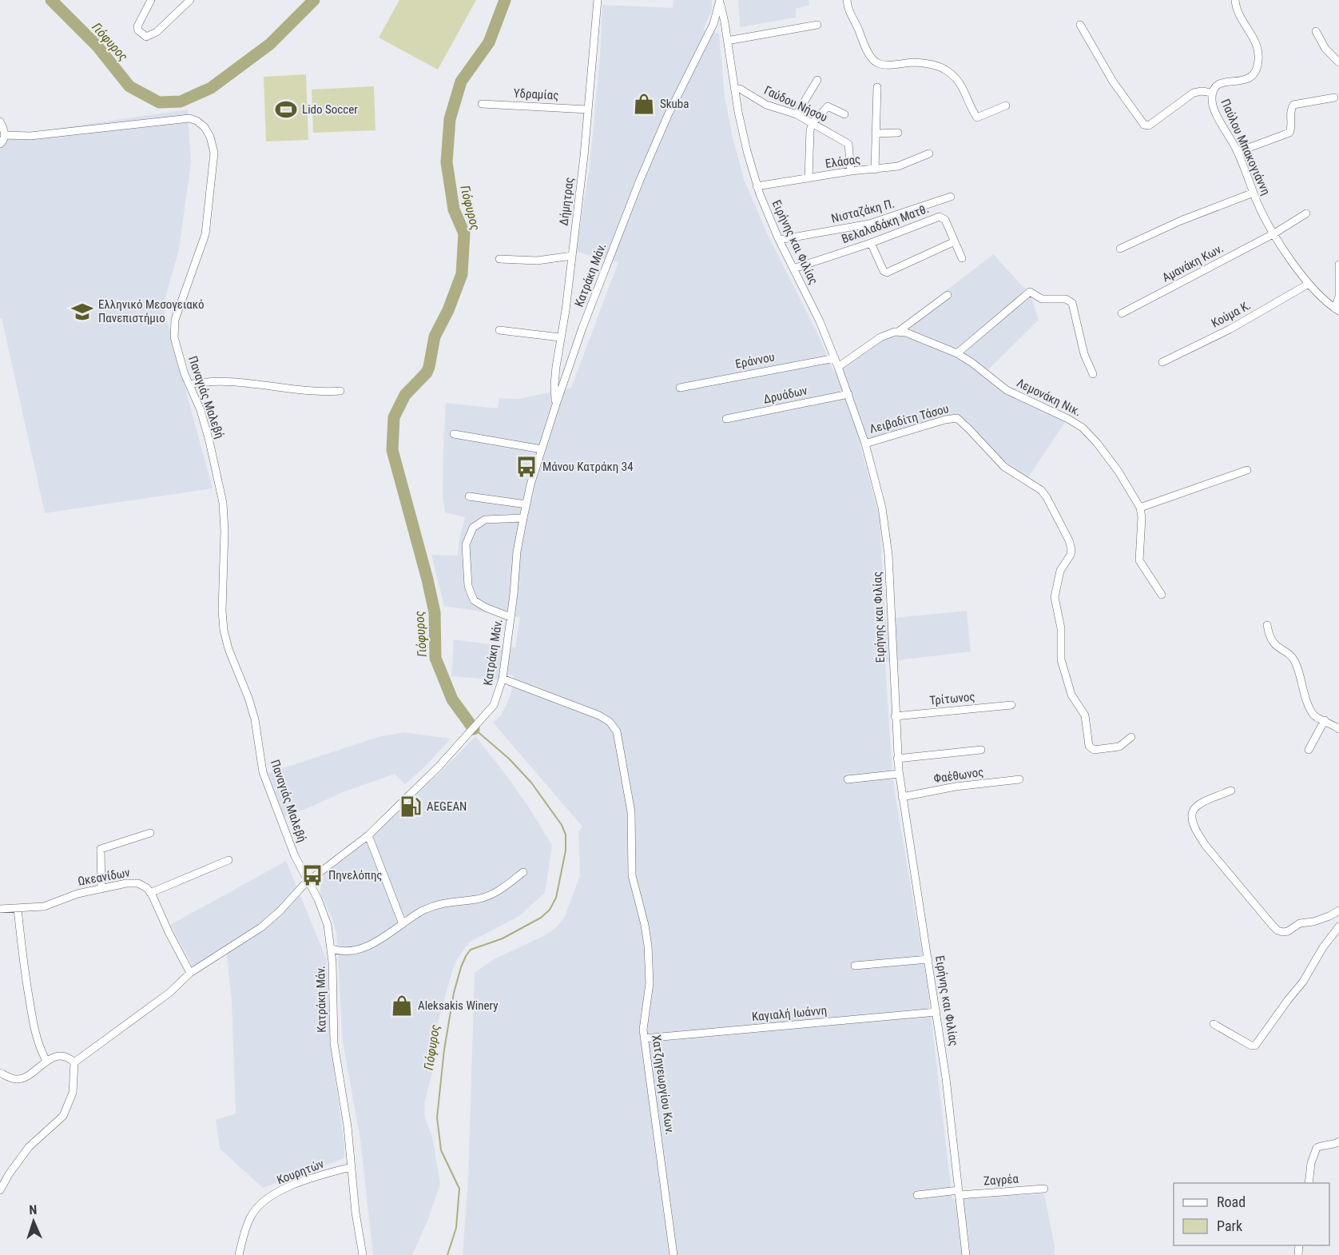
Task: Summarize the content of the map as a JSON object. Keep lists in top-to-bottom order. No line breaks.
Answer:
{"streets":{"street":["Υδραμίας","Γαύδου Νήσου","Παύλου Μπακογιάννη","Ελάσας","Δήμητρας","Νισταζάκη Π.","Βελαλαδάκη Ματθ.","Ειρήνης και Φιλίας","Αμανάκη Κων.","Κατράκη Μάν.","Κούμα Κ.","Εράννου","Δρυάδων","Παναγιάς Μαλεβή","Λεμονάκη Νικ.","Λειβαδίτη Τάσου","Τρίτωνος","Φαέθωνος","Ωκεανίδων","Καγιαλή Ιωάννη","Χατζηγεωργίου Κων.","Κουρητών","Ζαγρέα"]},"crossings":[["Υδραμίας","Δήμητρας"],["Γαύδου Νήσου","Ελάσας"],["Γαύδου Νήσου","Ειρήνης και Φιλίας"],["Παύλου Μπακογιάννη","Αμανάκη Κων."],["Παύλου Μπακογιάννη","Κούμα Κ."],["Ελάσας","Ειρήνης και Φιλίας"],["Δήμητρας","Κατράκη Μάν."],["Νισταζάκη Π.","Ειρήνης και Φιλίας"],["Βελαλαδάκη Ματθ.","Ειρήνης και Φιλίας"],["Ειρήνης και Φιλίας","Κατράκη Μάν."],["Ειρήνης και Φιλίας","Εράννου"],["Ειρήνης και Φιλίας","Δρυάδων"],["Ειρήνης και Φιλίας","Λειβαδίτη Τάσου"],["Ειρήνης και Φιλίας","Τρίτωνος"],["Ειρήνης και Φιλίας","Φαέθωνος"],["Ειρήνης και Φιλίας","Καγιαλή Ιωάννη"],["Ειρήνης και Φιλίας","Ζαγρέα"],["Κατράκη Μάν.","Παναγιάς Μαλεβή"],["Κατράκη Μάν.","Χατζηγεωργίου Κων."],["Κατράκη Μάν.","Κουρητών"],["Καγιαλή Ιωάννη","Χατζηγεωργίου Κων."]],"water":["Γιόφυρος"],"places":{"shop":["Skuba","Aleksakis Winery"],"sports":["Lido Soccer"],"school or university":["Ελληνικό Μεσογειακό Πανεπιστήμιο"],"bus stop":["Μάνου Κατράκη 34","Πηνελόπης"],"fuel station":["AEGEAN"]},"legend":["Road","Park"],"north":"top"}
